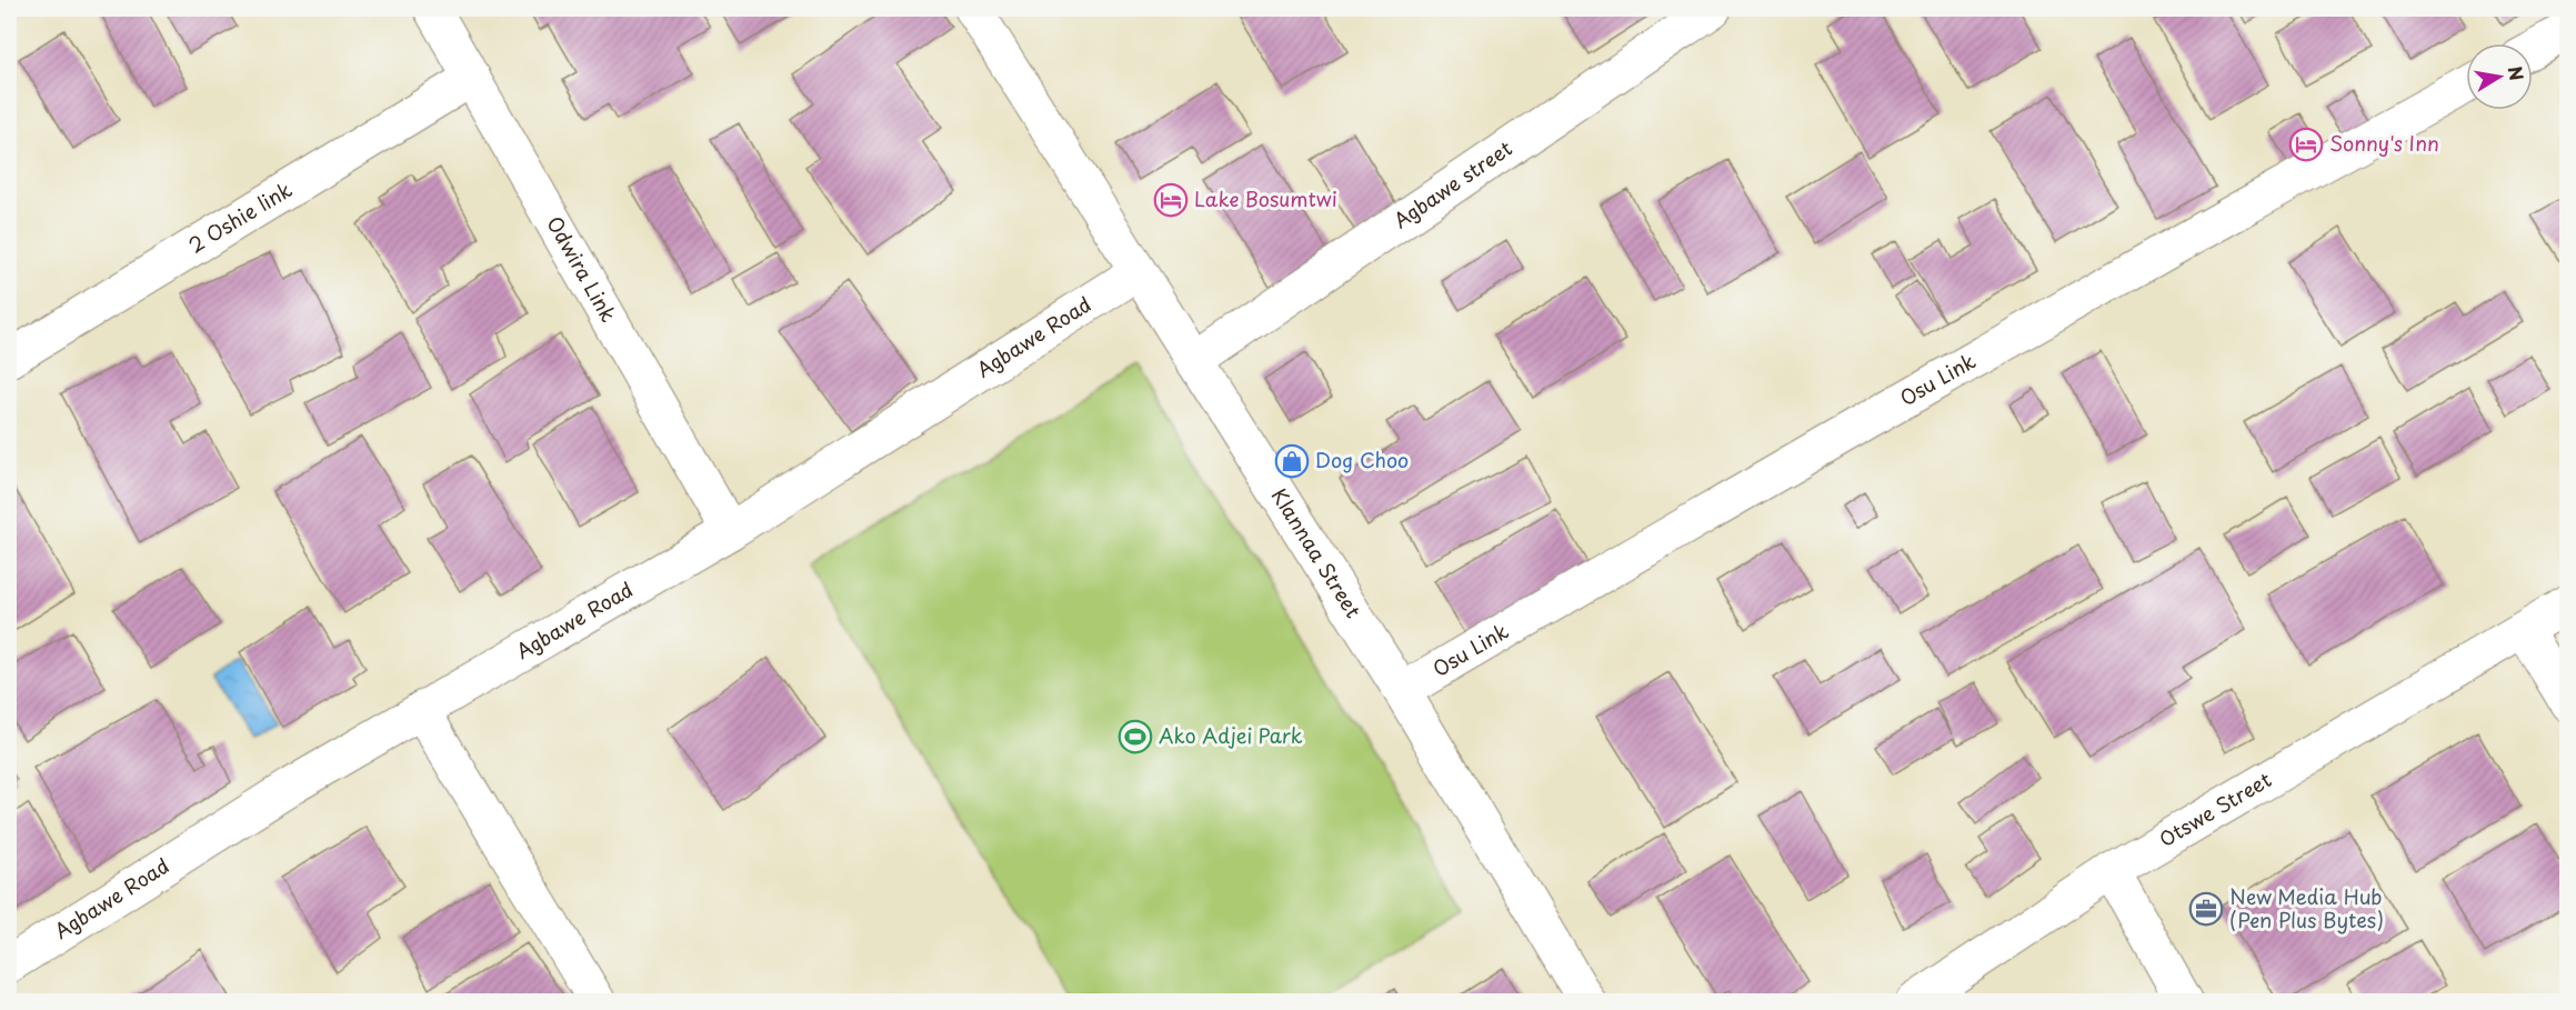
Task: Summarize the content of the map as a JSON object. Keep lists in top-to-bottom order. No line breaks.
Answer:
{"streets":{"street":["Agbawe street","2 Oshie link","Odwira Link","Agbawe Road","Osu Link","Klannaa Street","Otswe Street"]},"crossings":[["Agbawe street","Klannaa Street"],["2 Oshie link","Odwira Link"],["Odwira Link","Agbawe Road"],["Agbawe Road","Klannaa Street"],["Osu Link","Klannaa Street"]],"places":{"hotel":["Sonny's Inn","Lake Bosumtwi"],"shop":["Dog Choo"],"sports":["Ako Adjei Park"],"office":["New Media Hub (Pen Plus Bytes)"]},"north":"right"}
